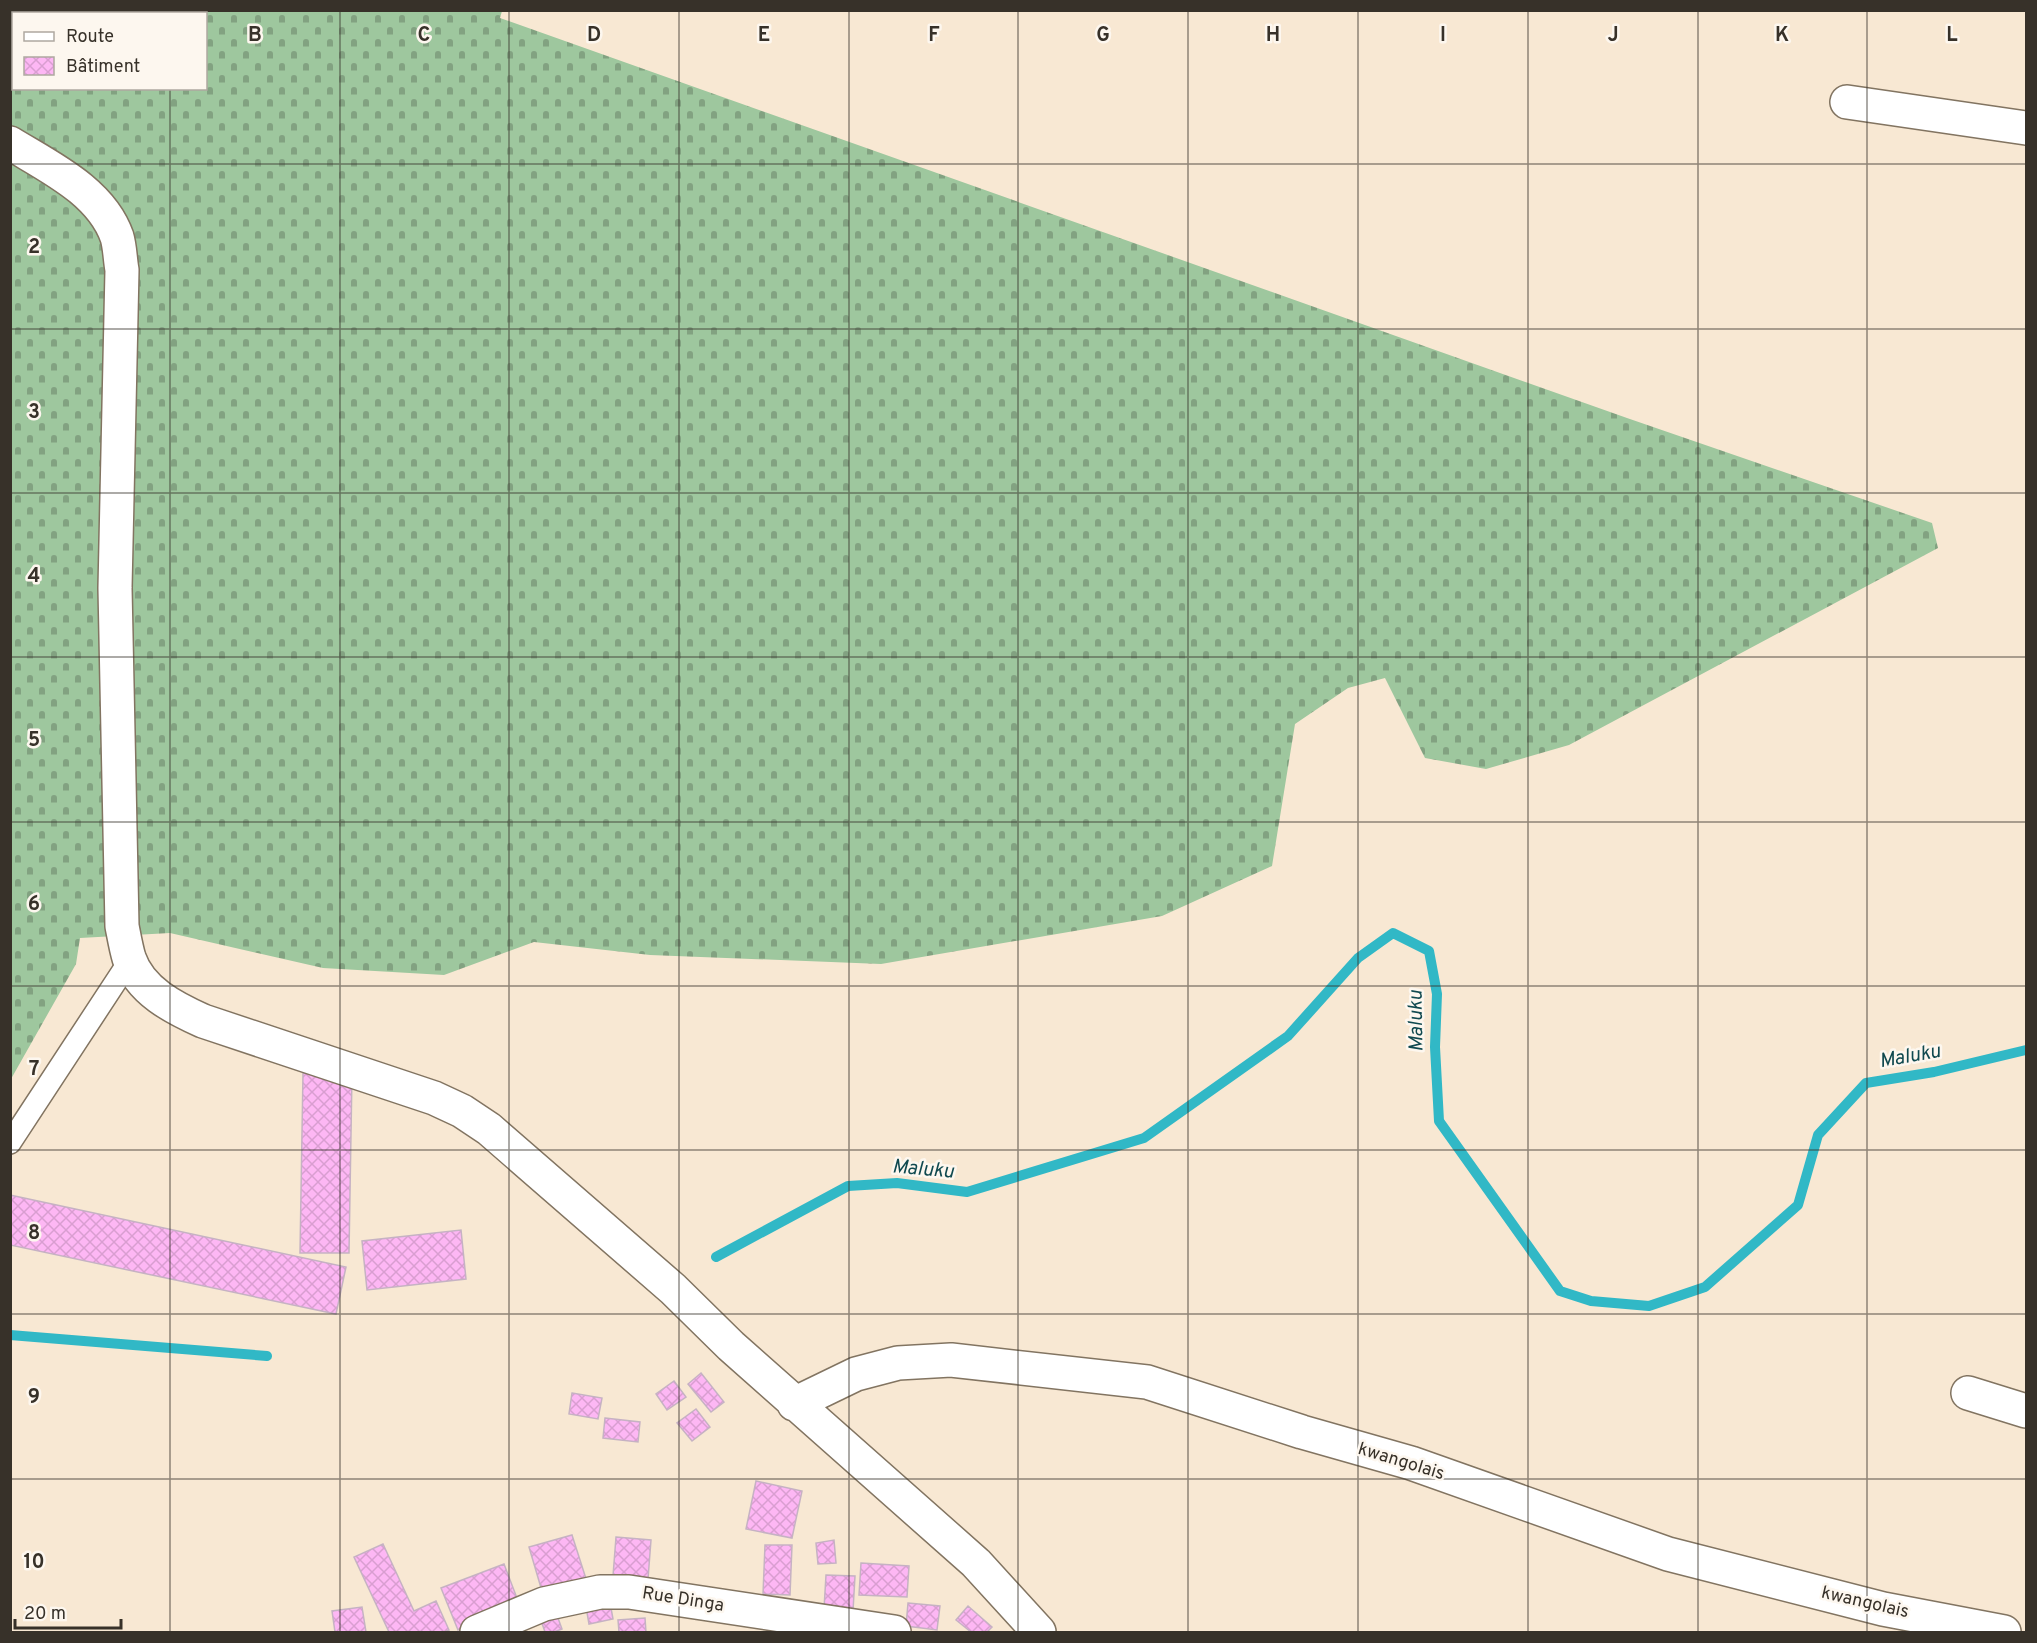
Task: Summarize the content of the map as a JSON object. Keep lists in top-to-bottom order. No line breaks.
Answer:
{"streets":{"street":["kwangolais","Rue Dinga"]},"water":["Maluku"],"legend":["Route","Bâtiment"],"scale_bar":"20 m","grid":{"columns":["B","C","D","E","F","G","H","I","J","K","L"],"rows":["2","3","4","5","6","7","8","9","10"]}}
